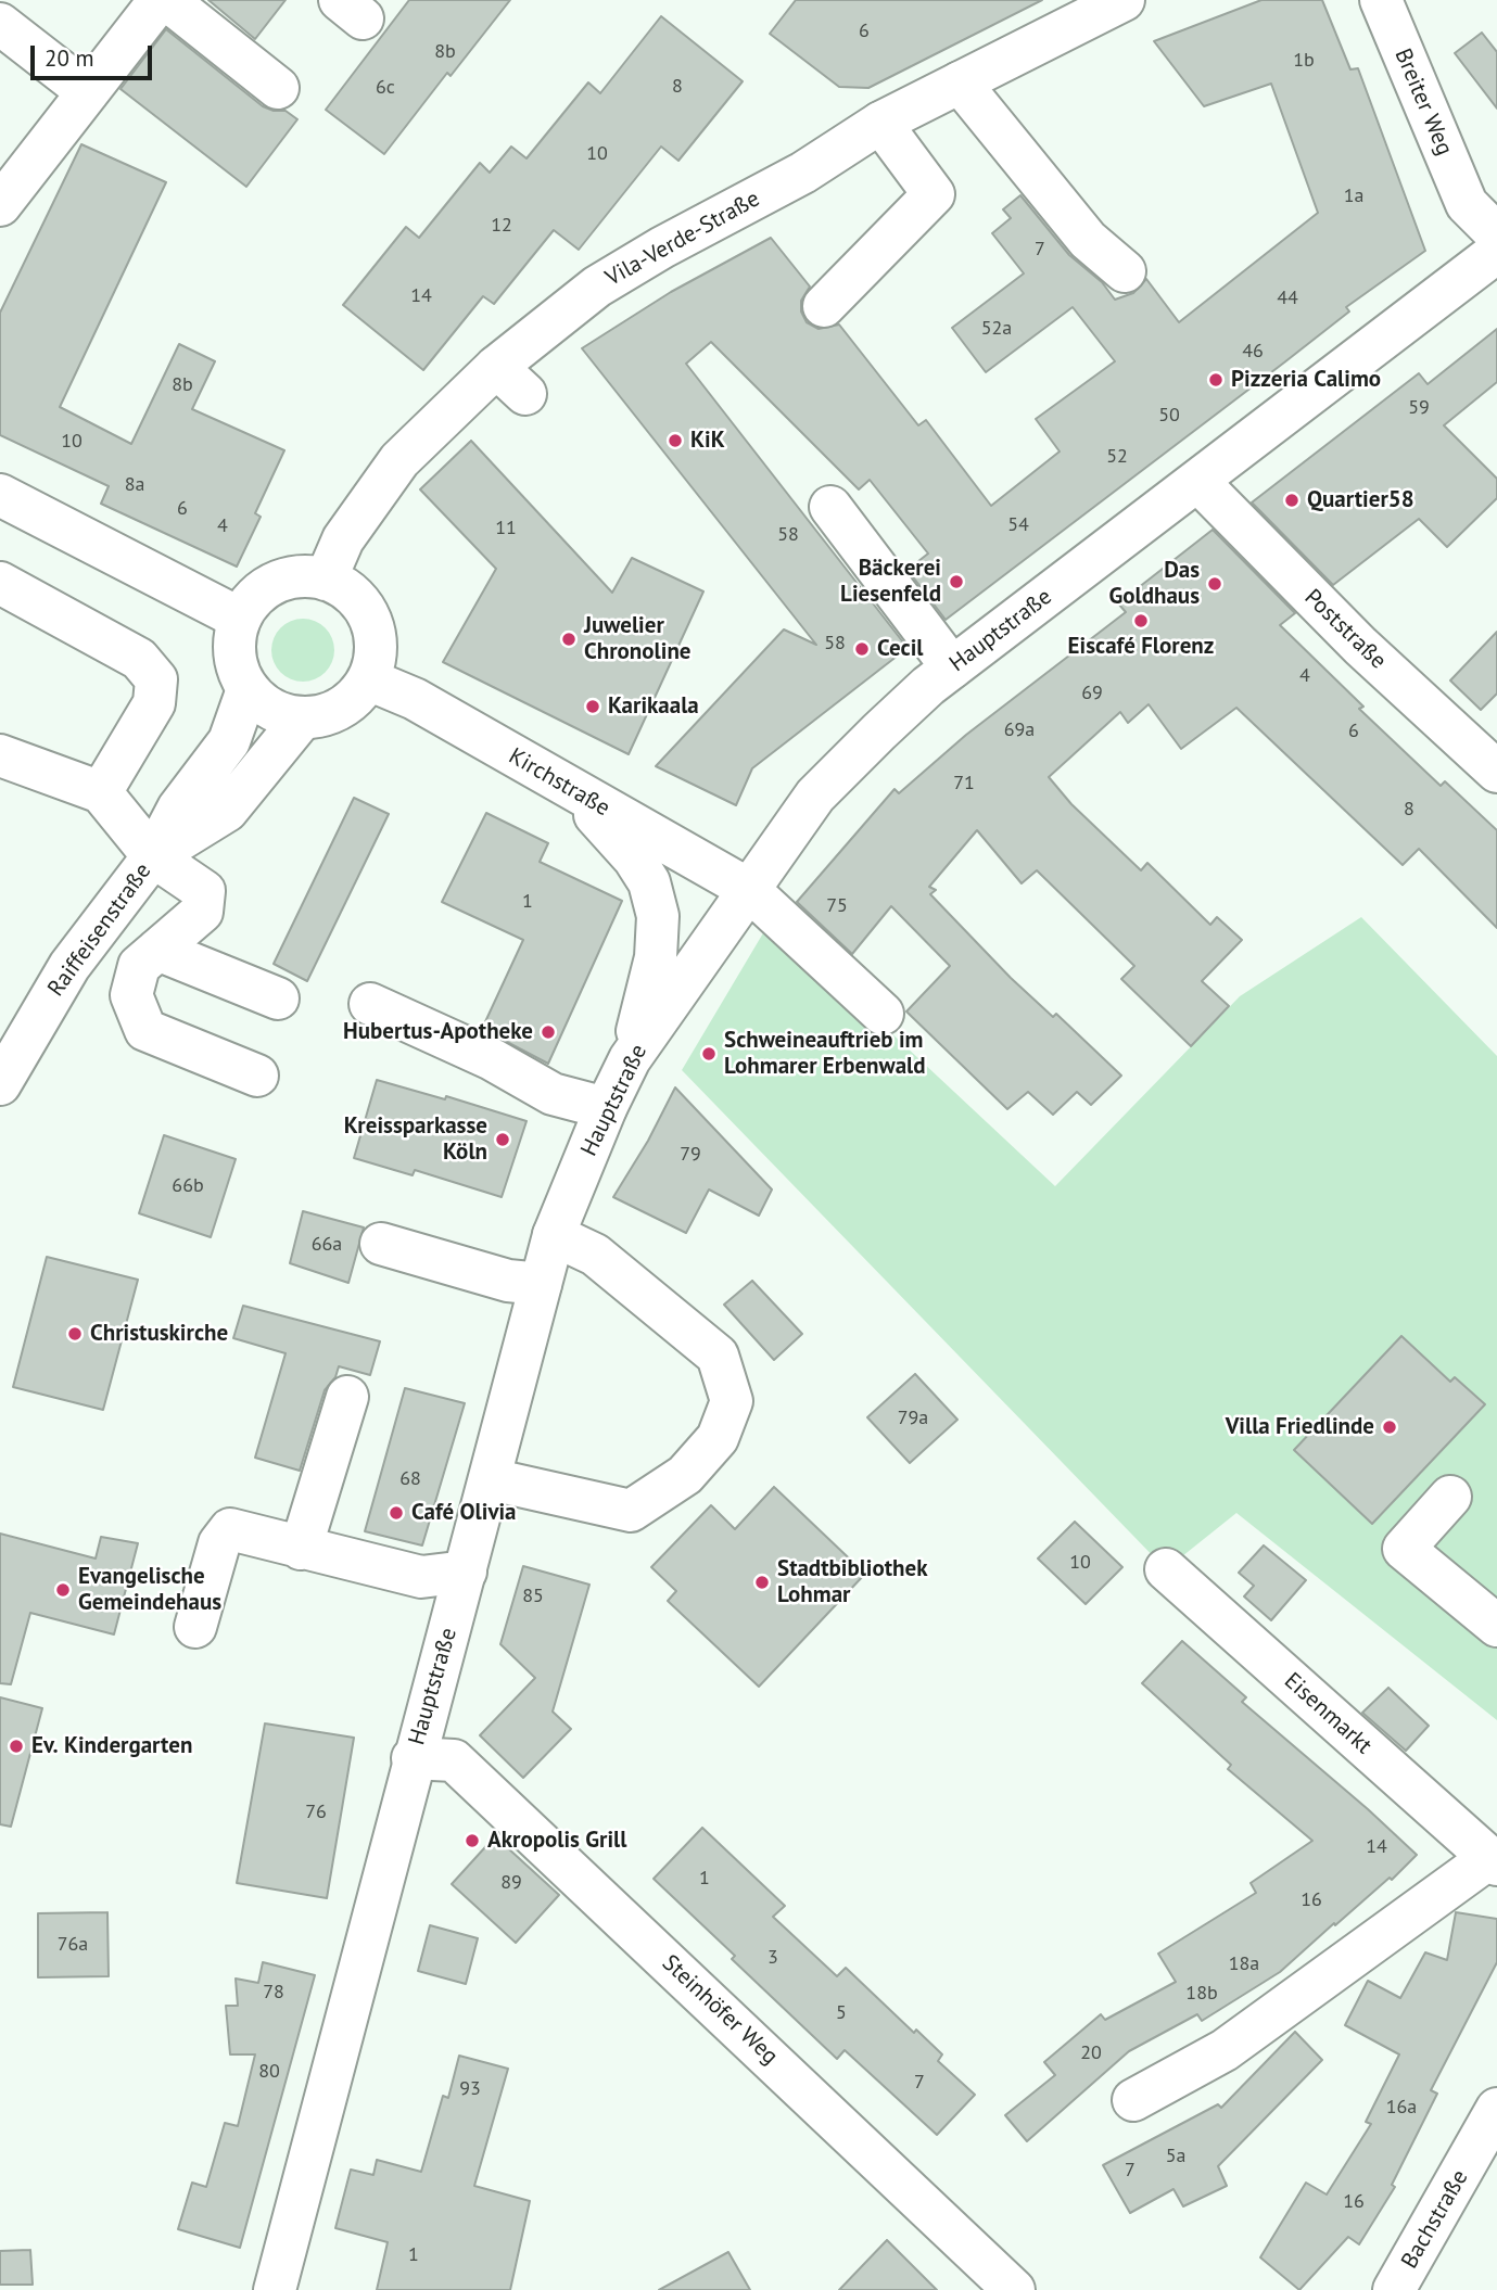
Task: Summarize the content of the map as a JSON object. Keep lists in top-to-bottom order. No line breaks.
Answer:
{"streets":{"main road":["Breiter Weg","Vila-Verde-Straße","Poststraße","Hauptstraße","Kirchstraße","Raiffeisenstraße","Eisenmarkt","Steinhöfer Weg","Bachstraße"]},"crossings":[["Vila-Verde-Straße","Kirchstraße"],["Vila-Verde-Straße","Raiffeisenstraße"],["Poststraße","Hauptstraße"],["Hauptstraße","Kirchstraße"],["Hauptstraße","Steinhöfer Weg"],["Kirchstraße","Raiffeisenstraße"]],"places":["Pizzeria Calimo","KiK","Quartier58","Bäckerei Liesenfeld","Das Goldhaus","Eiscafé Florenz","Juwelier Chronoline","Cecil","Karikaala","Hubertus-Apotheke","Schweineauftrieb im Lohmarer Erbenwald","Kreissparkasse Köln","Christuskirche","Villa Friedlinde","Café Olivia","Stadtbibliothek Lohmar","Evangelische Gemeindehaus","Ev. Kindergarten","Akropolis Grill"],"house_numbers":["6","8b","1b","8","6c","10","1a","12","7","14","44","52a","46","8b","59","50","10","52","8a","6","54","4","11","58","58","4","69","69a","6","71","8","1","75","79","66b","66a","79a","68","10","85","76","14","1","89","16","76a","3","18a","78","18b","5","20","80","7","93","16a","5a","7","16","1"],"scale_bar":"20 m"}
